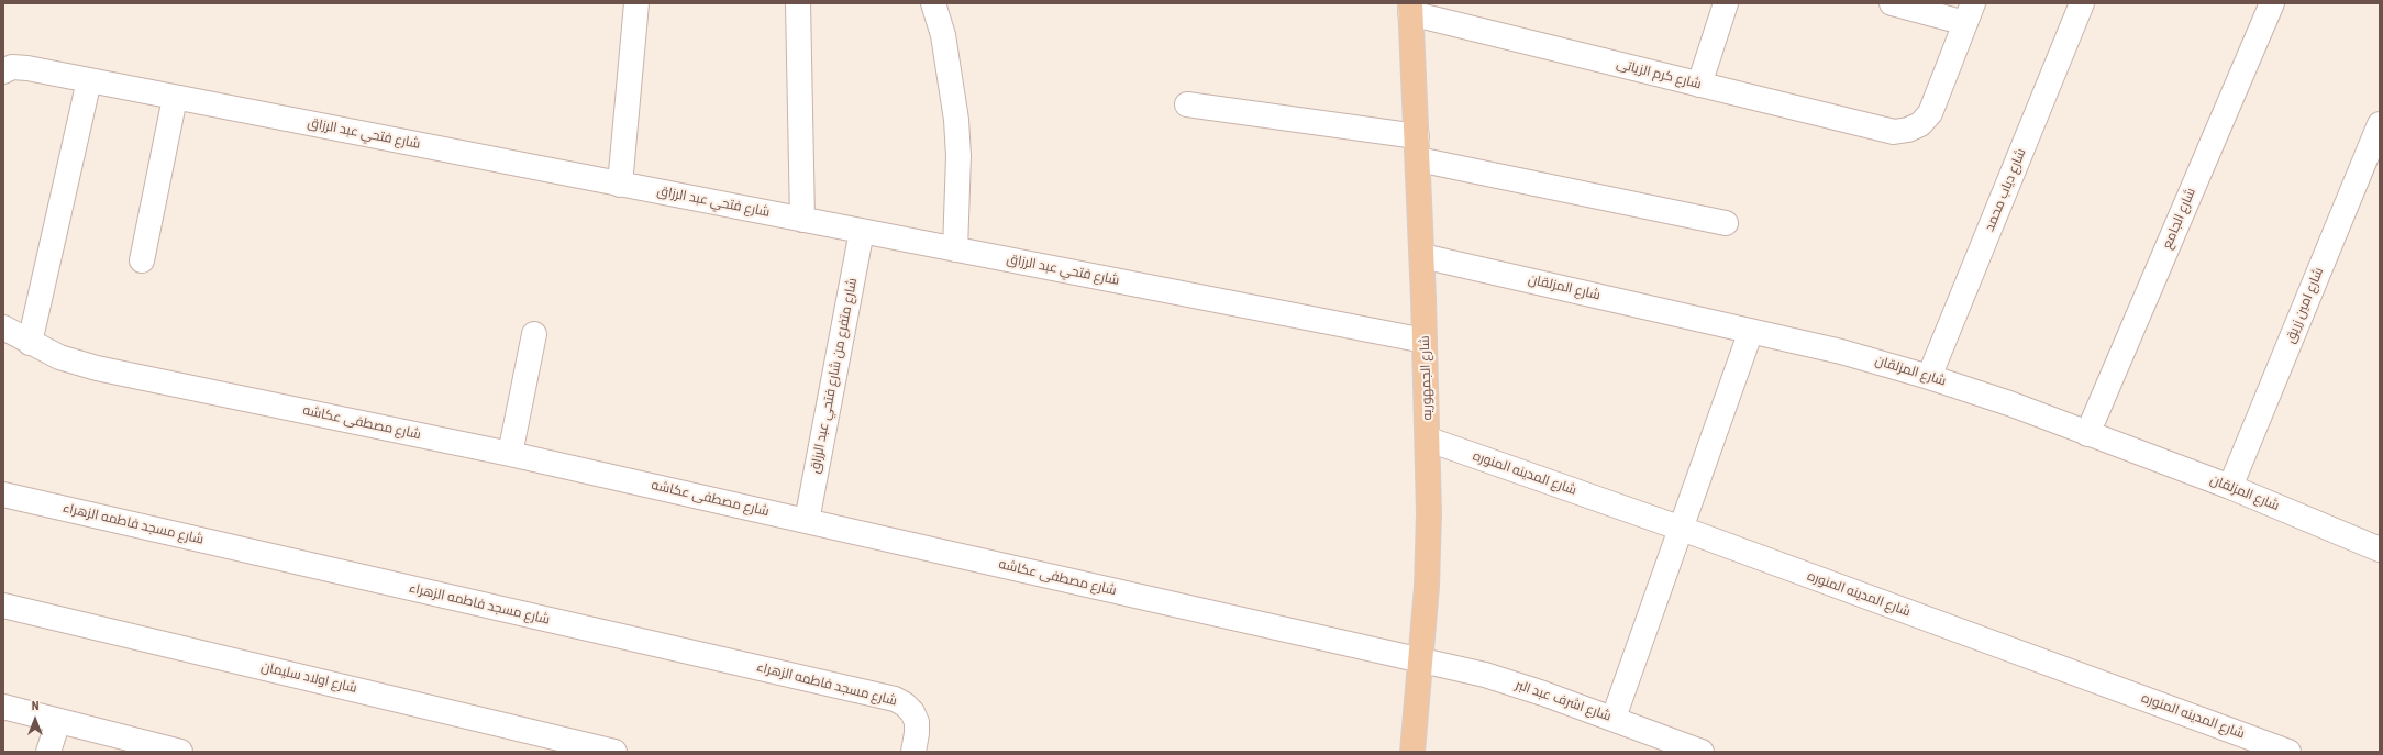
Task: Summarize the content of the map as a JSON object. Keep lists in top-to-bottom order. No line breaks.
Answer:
{"streets":{"main road":["شارع الجمهوريه"],"street":["شارع كرم الزياتى","شارع فتحي عبد الرزاق","شارع دياب محمد","شارع الجامع","شارع المزلقان","شارع امين زريق","شارع متفرع من شارع فتحي عبد الرزاق","شارع مصطفى عكاشه","شارع المدينه المنوره","شارع مسجد فاطمه الزهراء","شارع اولاد سليمان","شارع اشرف عبد البر"]},"crossings":[["شارع كرم الزياتى","شارع الجمهوريه"],["شارع فتحي عبد الرزاق","شارع متفرع من شارع فتحي عبد الرزاق"],["شارع فتحي عبد الرزاق","شارع الجمهوريه"],["شارع دياب محمد","شارع المزلقان"],["شارع الجامع","شارع المزلقان"],["شارع المزلقان","شارع امين زريق"],["شارع المزلقان","شارع الجمهوريه"],["شارع متفرع من شارع فتحي عبد الرزاق","شارع مصطفى عكاشه"],["شارع الجمهوريه","شارع مصطفى عكاشه"],["شارع الجمهوريه","شارع المدينه المنوره"],["شارع الجمهوريه","شارع اشرف عبد البر"],["شارع مصطفى عكاشه","شارع اشرف عبد البر"]],"north":"top"}
